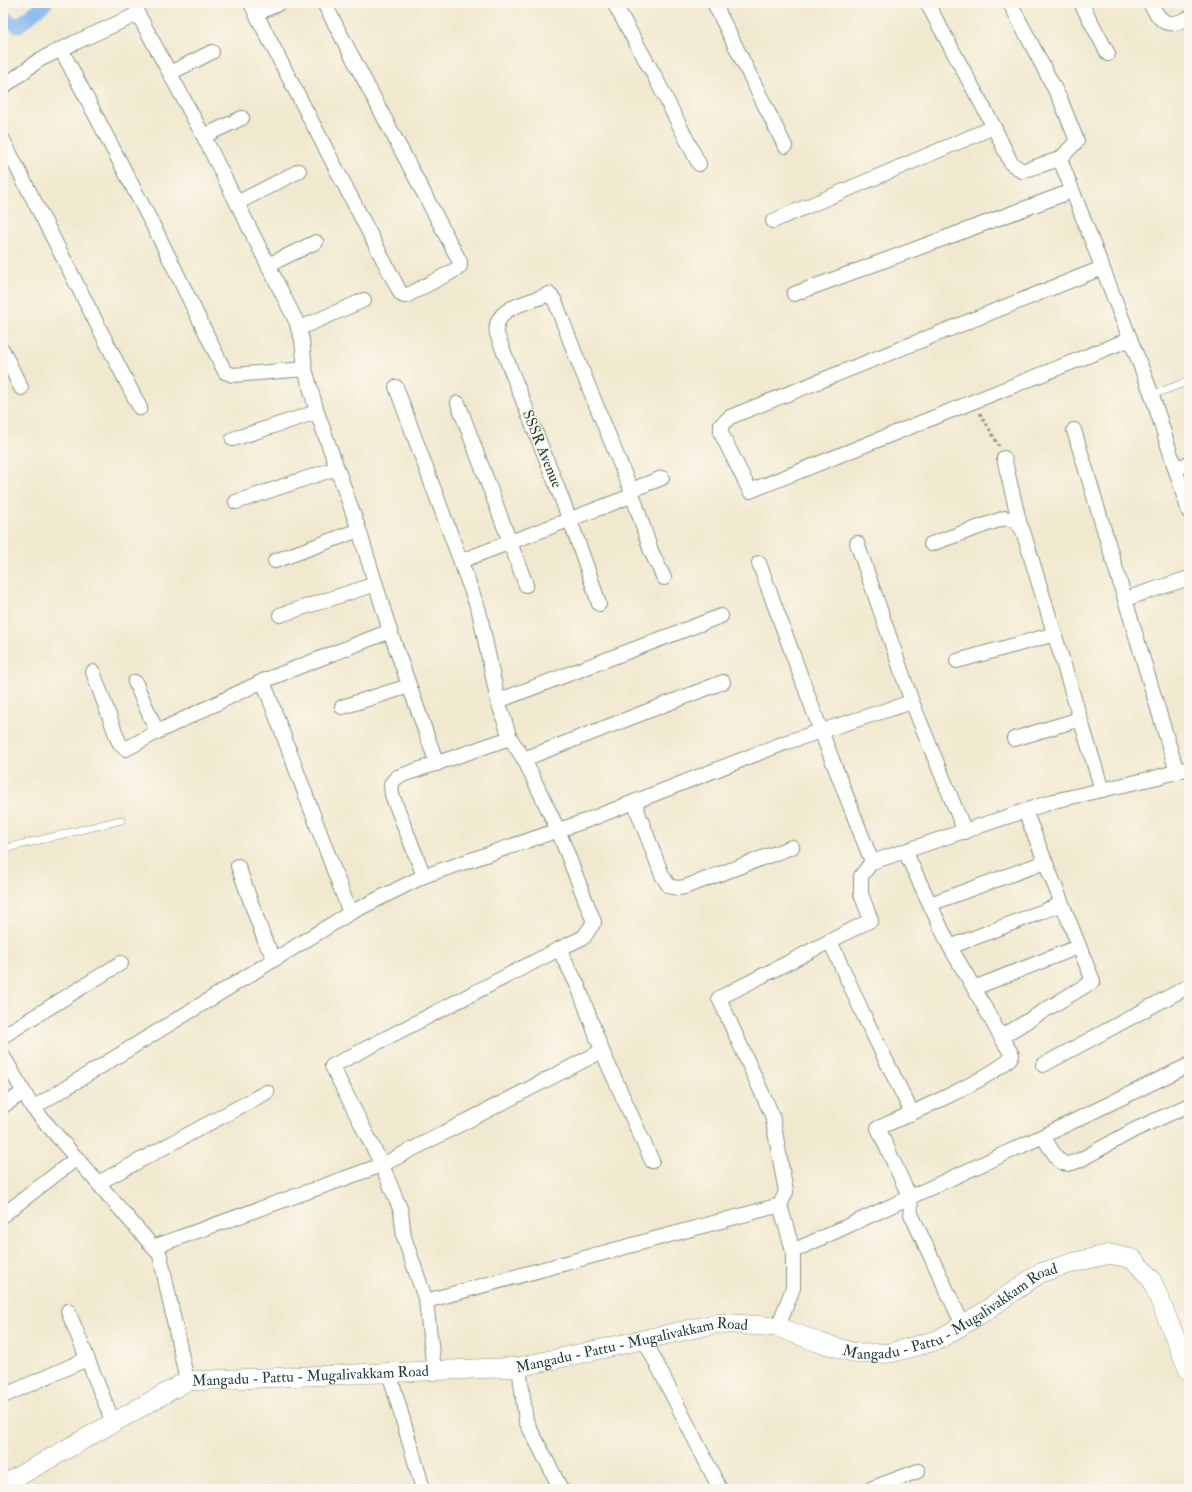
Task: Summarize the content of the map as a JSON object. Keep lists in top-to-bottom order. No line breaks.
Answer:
{"streets":{"street":["SSSR Avenue","Mangadu - Pattu - Mugalivakkam Road"]}}
